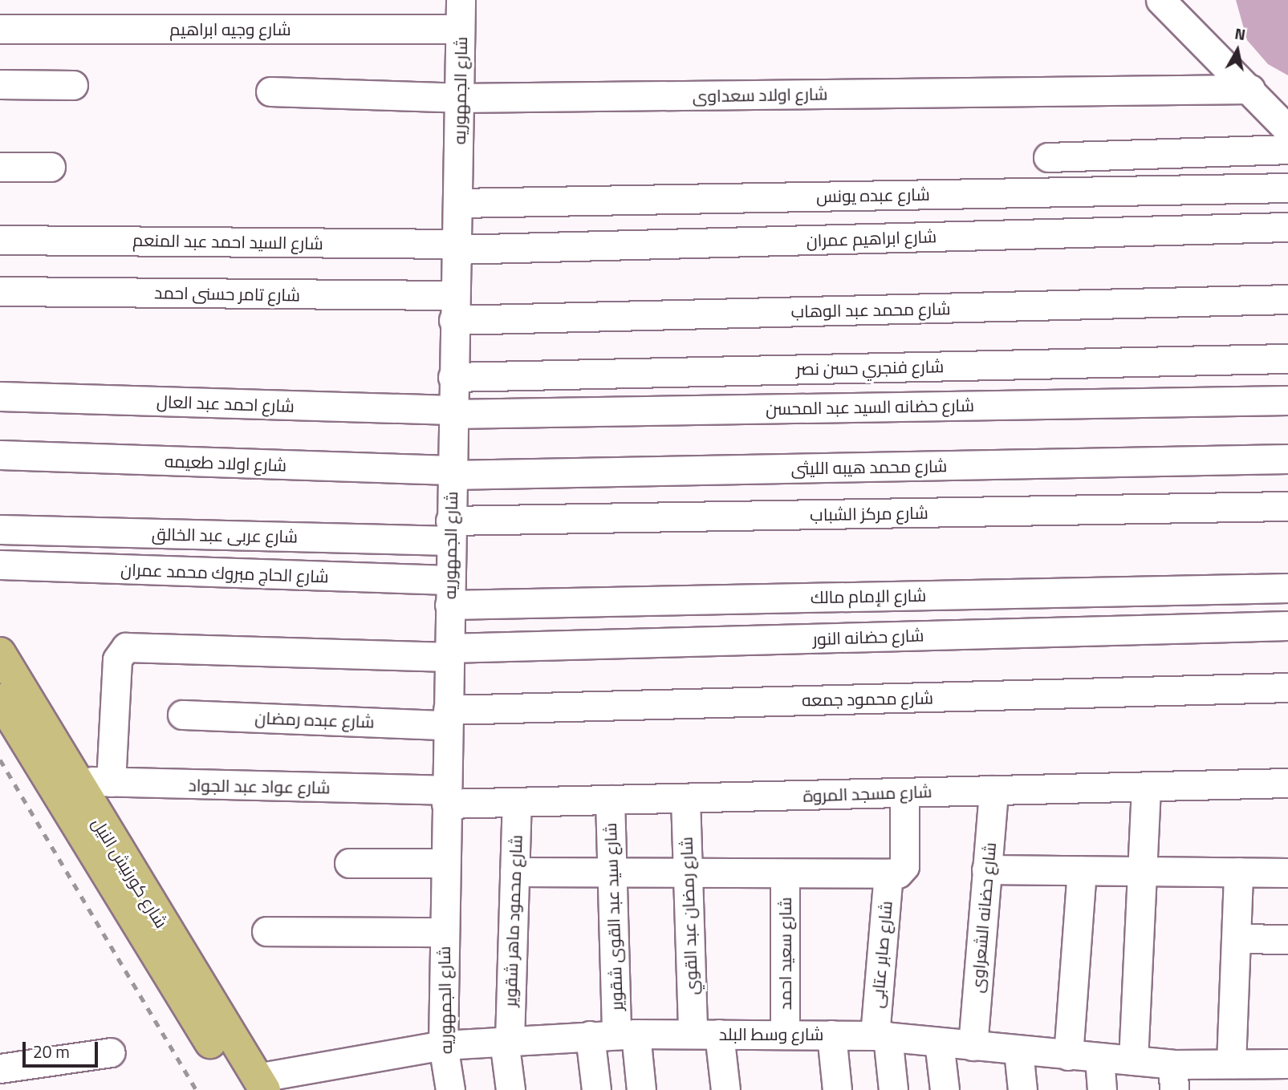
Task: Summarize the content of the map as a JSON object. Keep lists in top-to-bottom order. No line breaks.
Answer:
{"streets":{"main road":["شارع كورنيش النيل"],"street":["شارع وجيه ابراهيم","شارع الجمهوريه","شارع اولاد سعداوى","شارع عبده يونس","شارع ابراهيم عمران","شارع السيد احمد عبد المنعم","شارع تامر حسنى احمد","شارع محمد عبد الوهاب","شارع فنجري حسن نصر","شارع احمد عبد العال","شارع حضانه السيد عبد المحسن","شارع اولاد طعيمه","شارع محمد هيبه الليثى","شارع مركز الشباب","شارع عربى عبد الخالق","شارع الحاج مبروك محمد عمران","شارع الإمام مالك","شارع حضانه النور","شارع محمود جمعه","شارع عبده رمضان","شارع عواد عبد الجواد","شارع مسجد المروة","شارع رمضان عبد القوي","شارع سيد عبد القوى شقوير","شارع حضانه الشعراوى","شارع محمود ماهر شقوير","شارع سعيد احمد","شارع صابر عتابى","شارع وسط البلد"]},"crossings":[["شارع وجيه ابراهيم","شارع الجمهوريه"],["شارع الجمهوريه","شارع اولاد سعداوى"],["شارع الجمهوريه","شارع عبده يونس"],["شارع الجمهوريه","شارع ابراهيم عمران"],["شارع الجمهوريه","شارع السيد احمد عبد المنعم"],["شارع الجمهوريه","شارع تامر حسنى احمد"],["شارع الجمهوريه","شارع محمد عبد الوهاب"],["شارع الجمهوريه","شارع فنجري حسن نصر"],["شارع الجمهوريه","شارع احمد عبد العال"],["شارع الجمهوريه","شارع حضانه السيد عبد المحسن"],["شارع الجمهوريه","شارع اولاد طعيمه"],["شارع الجمهوريه","شارع محمد هيبه الليثى"],["شارع الجمهوريه","شارع مركز الشباب"],["شارع الجمهوريه","شارع عربى عبد الخالق"],["شارع الجمهوريه","شارع الحاج مبروك محمد عمران"],["شارع الجمهوريه","شارع الإمام مالك"],["شارع الجمهوريه","شارع حضانه النور"],["شارع الجمهوريه","شارع محمود جمعه"],["شارع الجمهوريه","شارع عبده رمضان"],["شارع الجمهوريه","شارع عواد عبد الجواد"],["شارع الجمهوريه","شارع مسجد المروة"],["شارع الجمهوريه","شارع وسط البلد"],["شارع ابراهيم عمران","شارع السيد احمد عبد المنعم"],["شارع تامر حسنى احمد","شارع محمد عبد الوهاب"],["شارع احمد عبد العال","شارع حضانه السيد عبد المحسن"],["شارع اولاد طعيمه","شارع محمد هيبه الليثى"],["شارع مركز الشباب","شارع عربى عبد الخالق"],["شارع الحاج مبروك محمد عمران","شارع الإمام مالك"],["شارع حضانه النور","شارع عواد عبد الجواد"],["شارع محمود جمعه","شارع عبده رمضان"],["شارع عواد عبد الجواد","شارع مسجد المروة"],["شارع عواد عبد الجواد","شارع كورنيش النيل"],["شارع مسجد المروة","شارع رمضان عبد القوي"],["شارع مسجد المروة","شارع سيد عبد القوى شقوير"],["شارع مسجد المروة","شارع حضانه الشعراوى"],["شارع مسجد المروة","شارع محمود ماهر شقوير"],["شارع كورنيش النيل","شارع وسط البلد"],["شارع رمضان عبد القوي","شارع وسط البلد"],["شارع سيد عبد القوى شقوير","شارع وسط البلد"],["شارع حضانه الشعراوى","شارع وسط البلد"],["شارع محمود ماهر شقوير","شارع وسط البلد"],["شارع سعيد احمد","شارع وسط البلد"],["شارع صابر عتابى","شارع وسط البلد"]],"scale_bar":"20 m","north":"top"}
